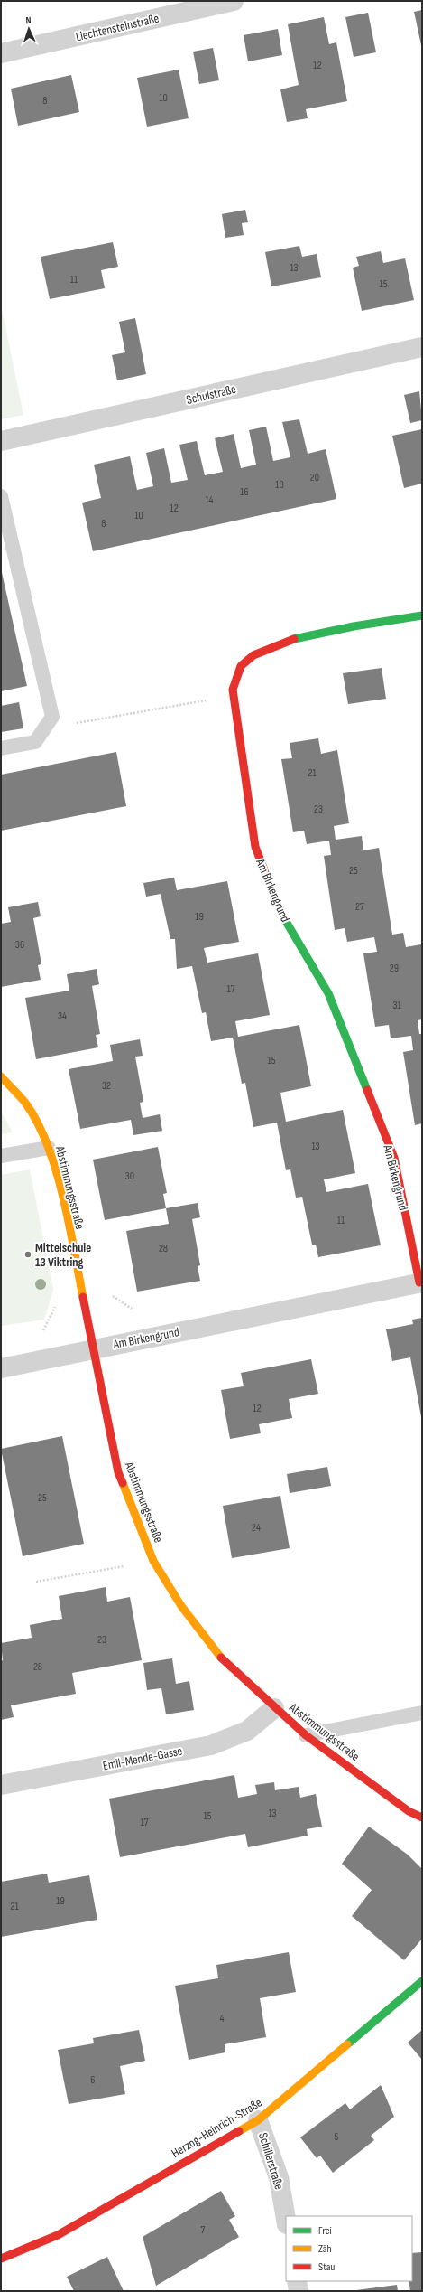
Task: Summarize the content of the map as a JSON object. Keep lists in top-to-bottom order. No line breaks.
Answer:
{"streets":{"street":["Liechtensteinstraße","Schulstraße","Am Birkengrund","Abstimmungsstraße","Emil-Mende-Gasse","Herzog-Heinrich-Straße","Schillerstraße"]},"crossings":[["Am Birkengrund","Abstimmungsstraße"],["Abstimmungsstraße","Emil-Mende-Gasse"],["Herzog-Heinrich-Straße","Schillerstraße"]],"places":["Mittelschule 13 Viktring"],"house_numbers":["12","10","8","13","11","15","20","18","16","14","12","10","8","21","23","25","27","19","36","29","17","31","34","15","32","13","30","11","28","12","25","24","23","28","13","15","17","19","21","4","6","5","7"],"legend":["Frei","Zäh","Stau"],"north":"top"}
